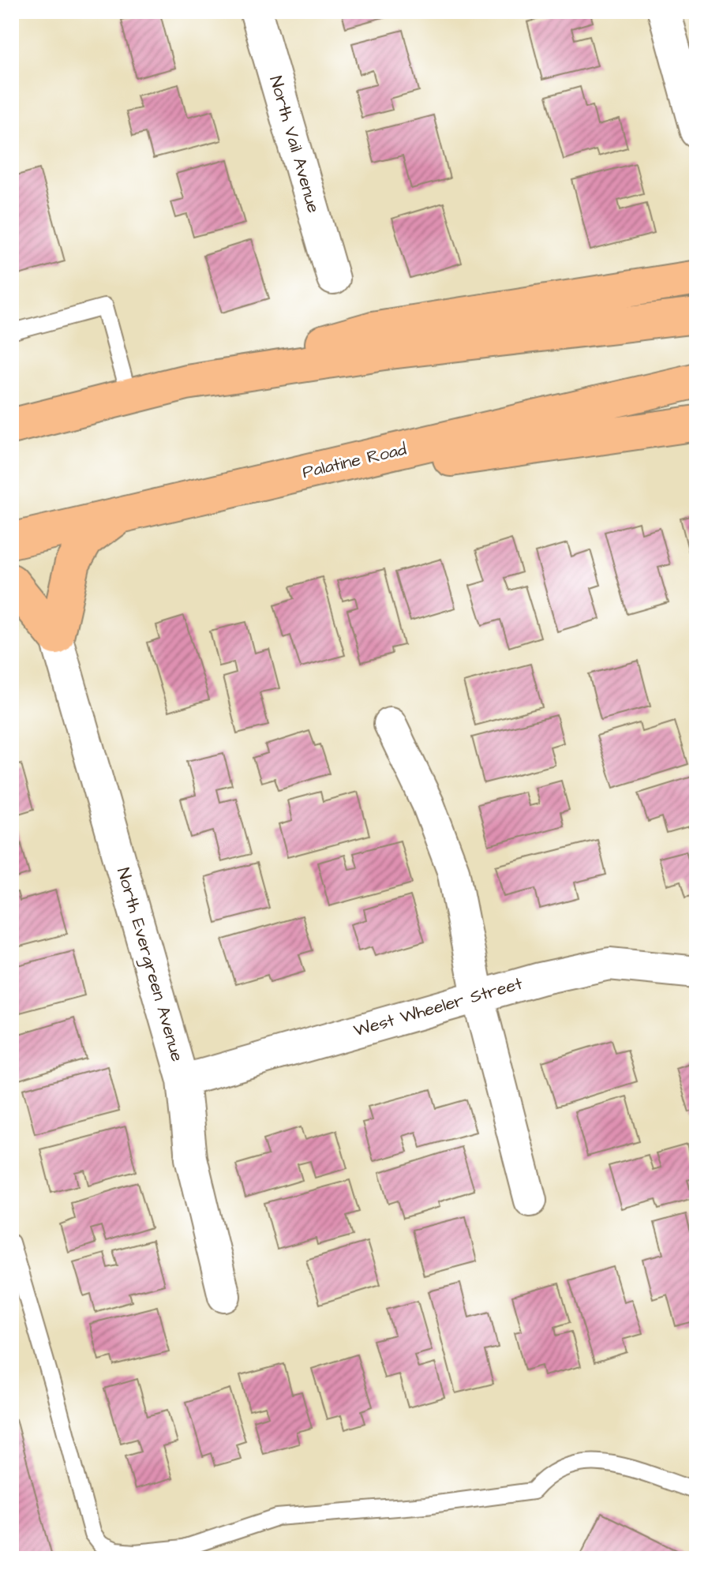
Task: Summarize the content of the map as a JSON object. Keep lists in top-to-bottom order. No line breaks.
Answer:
{"streets":{"highway":["Palatine Road"],"street":["North Vail Avenue","North Evergreen Avenue","West Wheeler Street"]},"crossings":[["North Evergreen Avenue","West Wheeler Street"]]}
